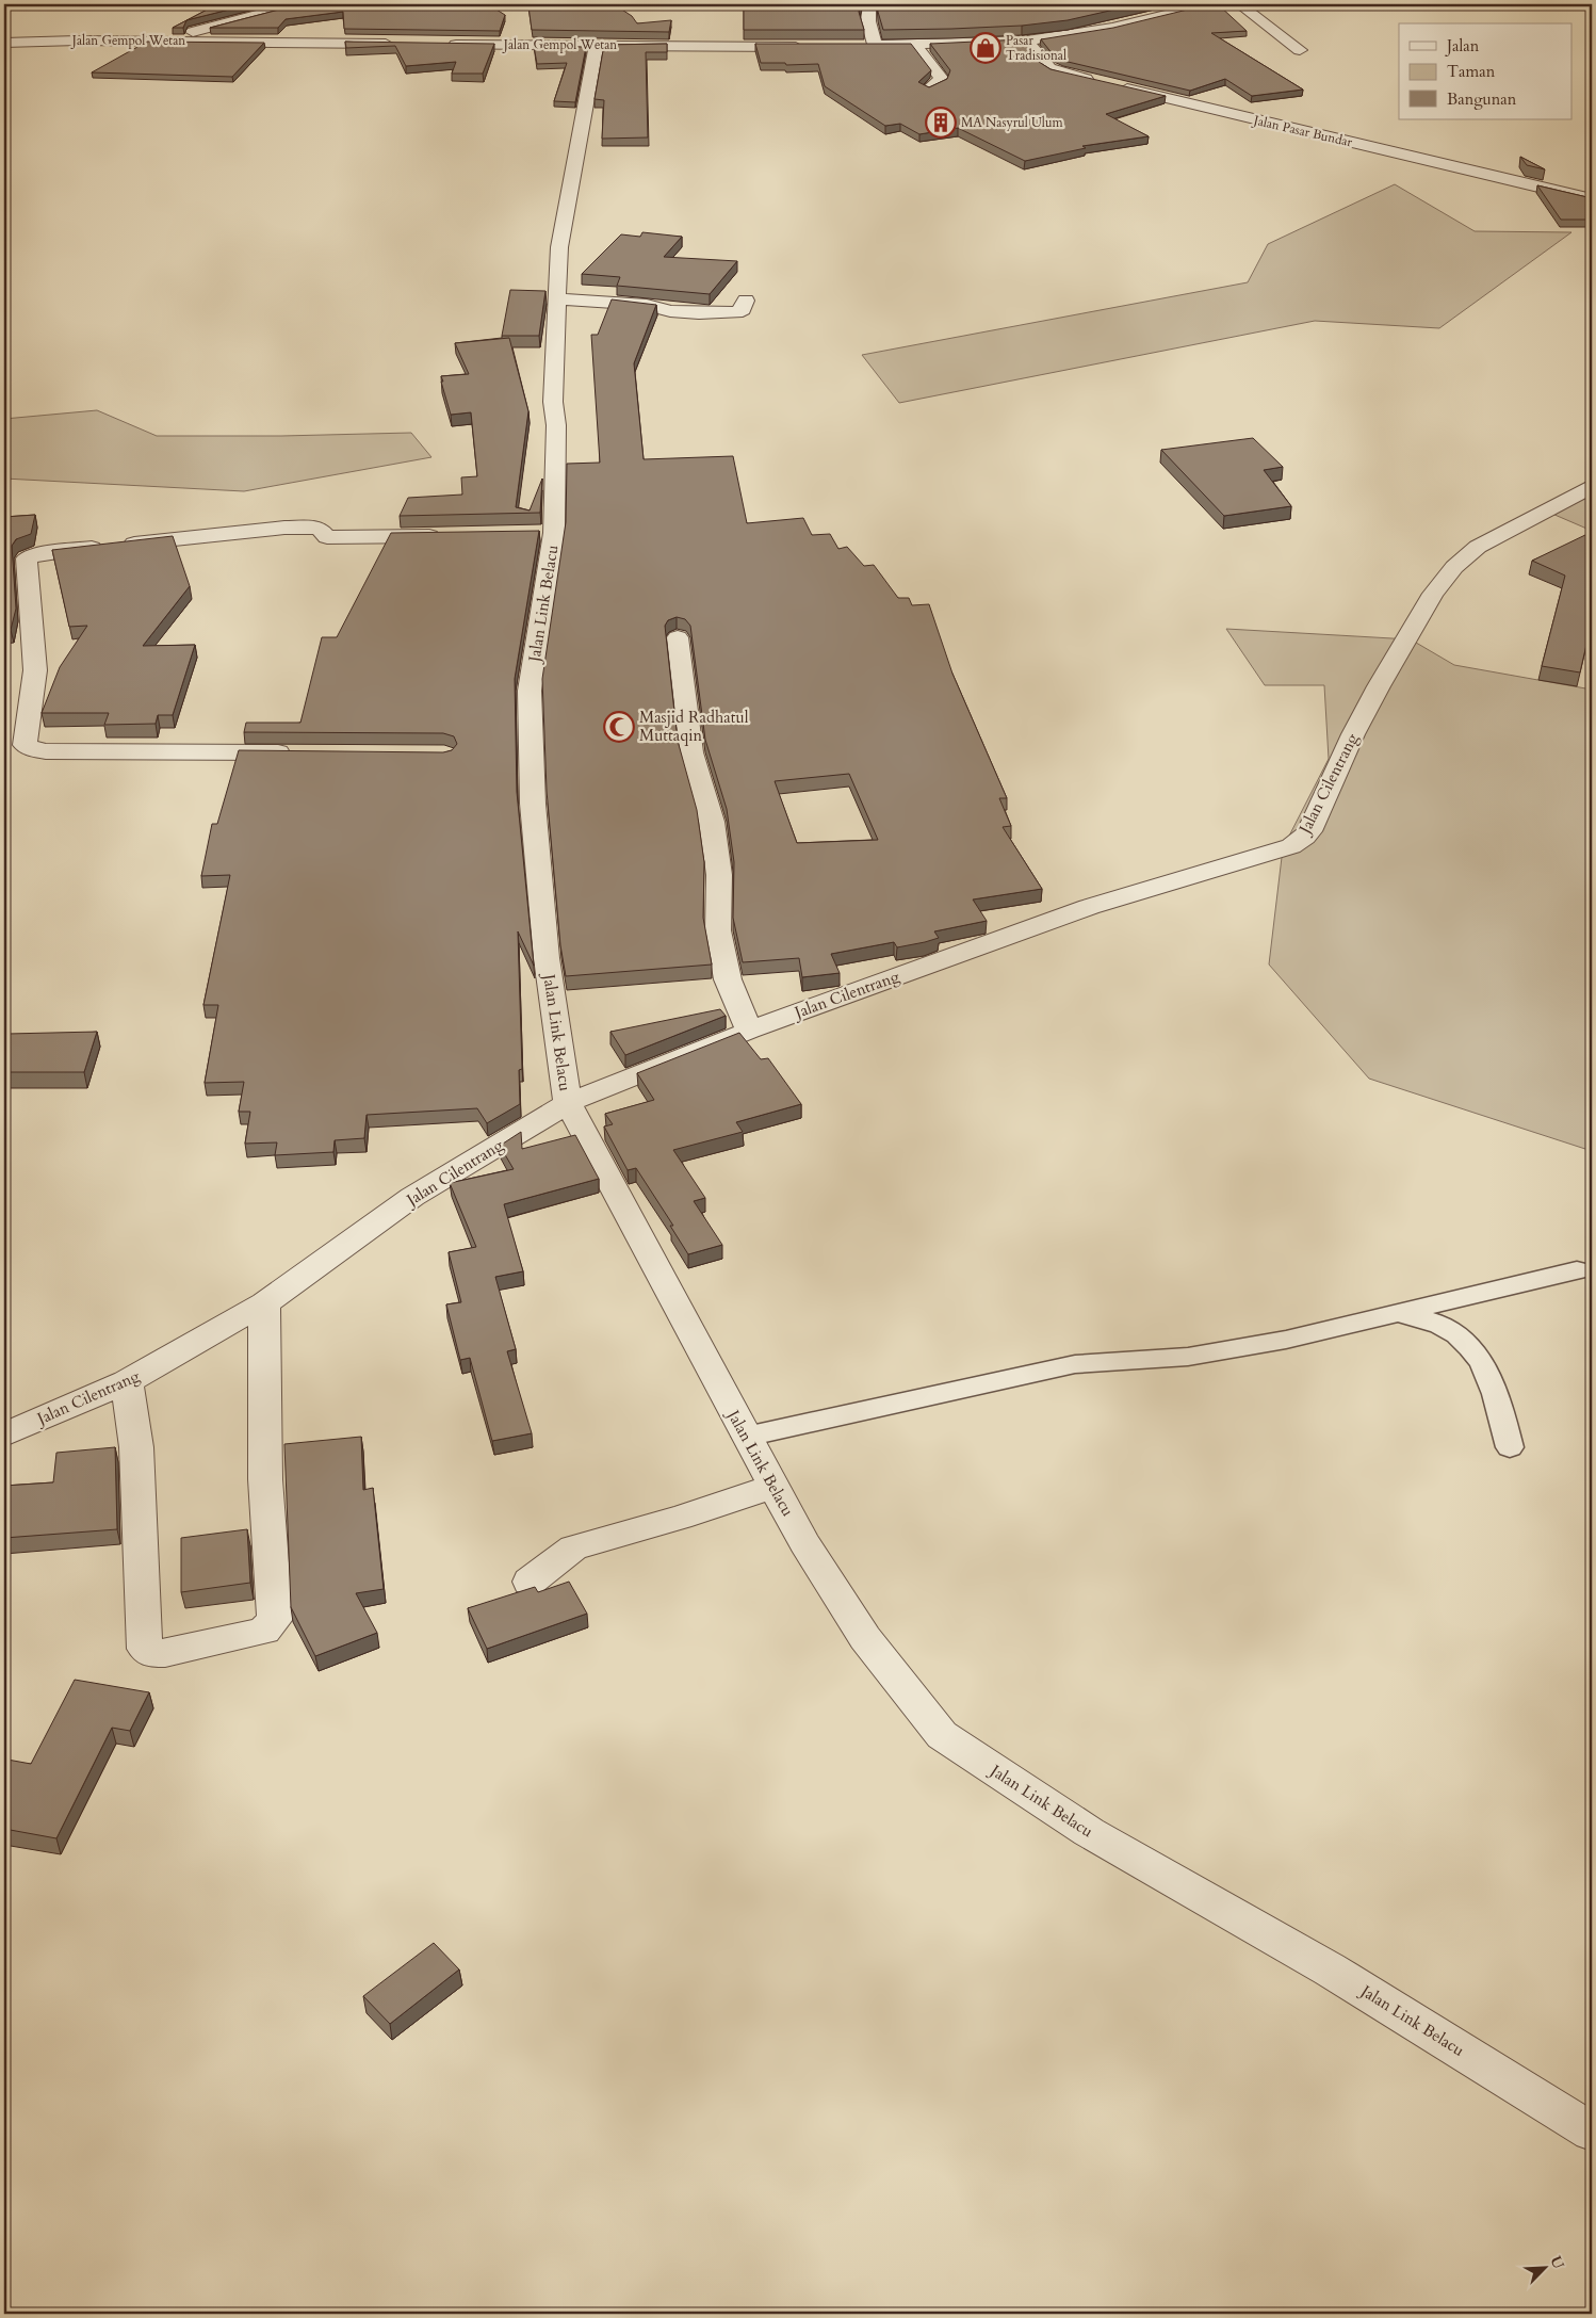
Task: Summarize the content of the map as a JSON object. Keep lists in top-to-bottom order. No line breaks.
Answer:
{"streets":{"street":["Jalan Gempol Wetan","Jalan Pasar Bundar","Jalan Link Belacu","Jalan Cilentrang"]},"crossings":[["Jalan Gempol Wetan","Jalan Link Belacu"],["Jalan Link Belacu","Jalan Cilentrang"]],"places":{"shop":["Pasar Tradisional"],"building":["MA Nasyrul Ulum"],"mosque":["Masjid Radhatul Muttaqin"]},"legend":["Jalan","Taman","Bangunan"],"north":"top right"}
